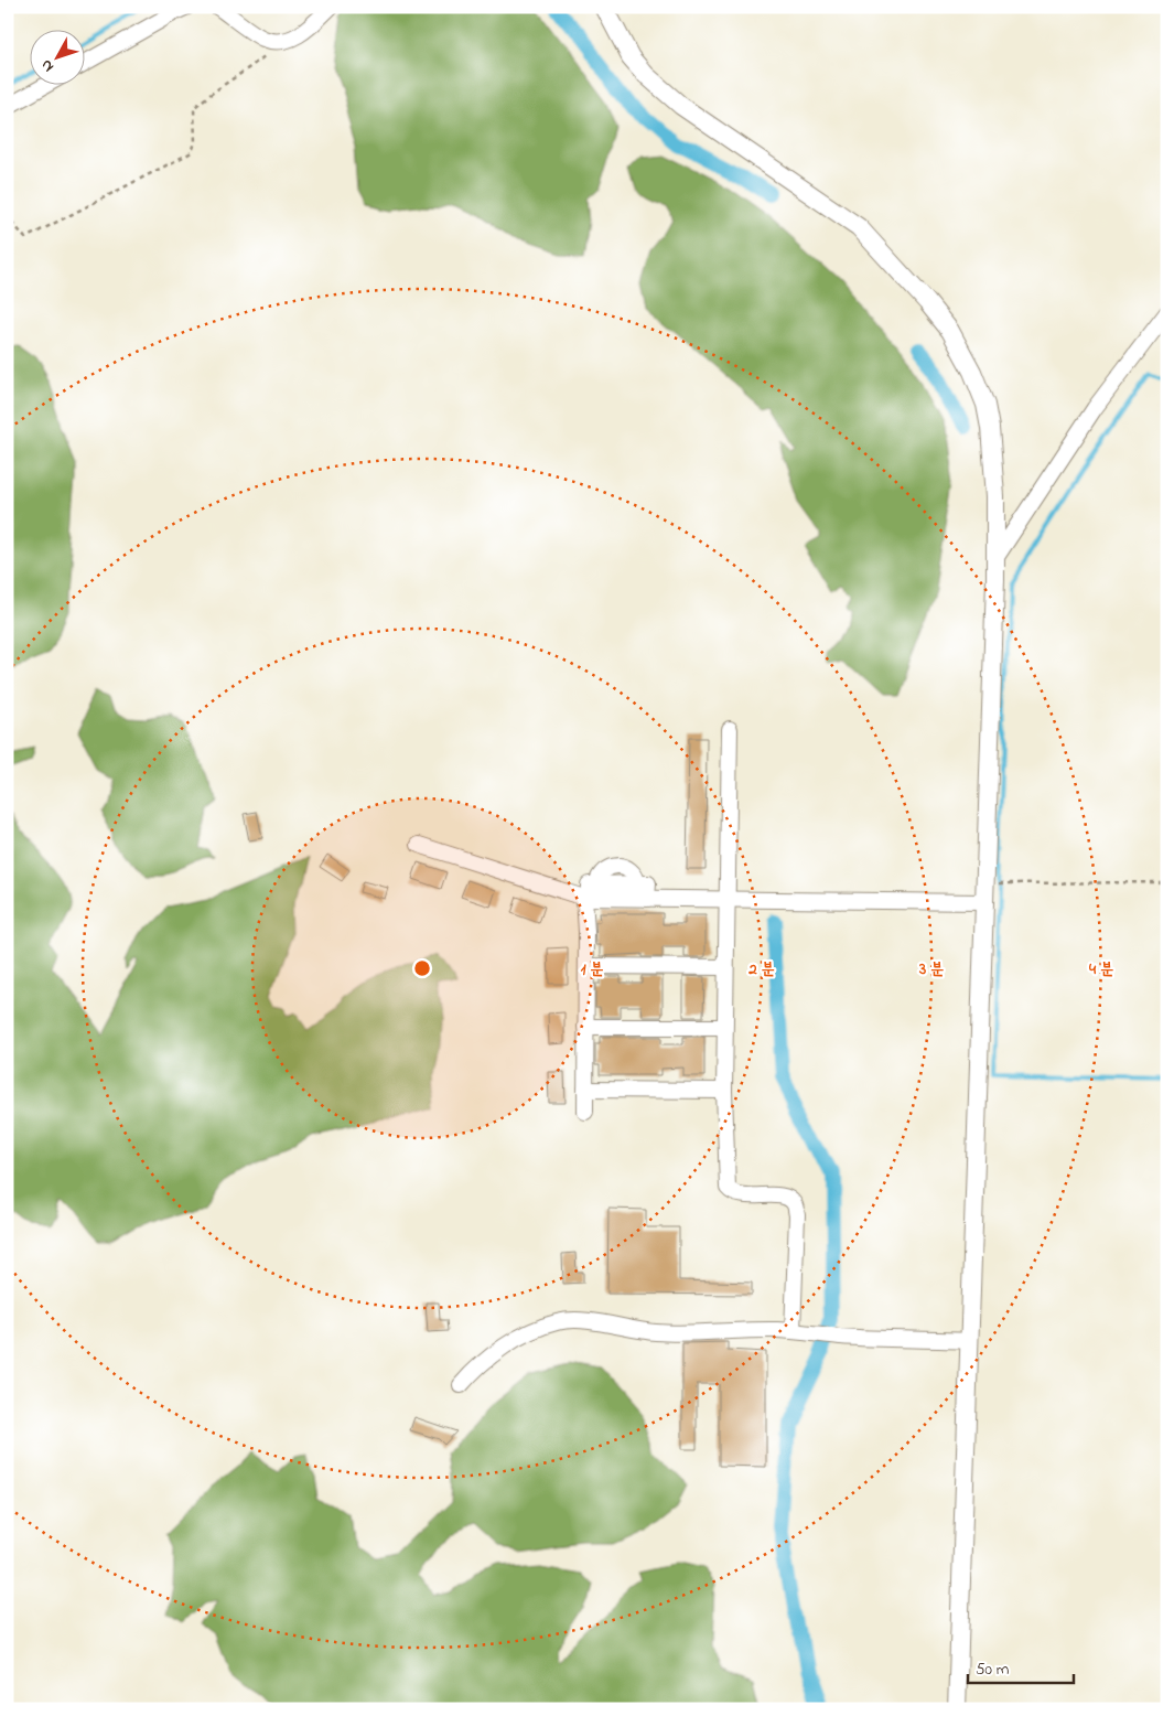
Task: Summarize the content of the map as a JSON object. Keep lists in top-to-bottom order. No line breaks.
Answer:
{"scale_bar":"50 m","north":"bottom left","rings":["1 분","2 분","3 분","4 분"]}
